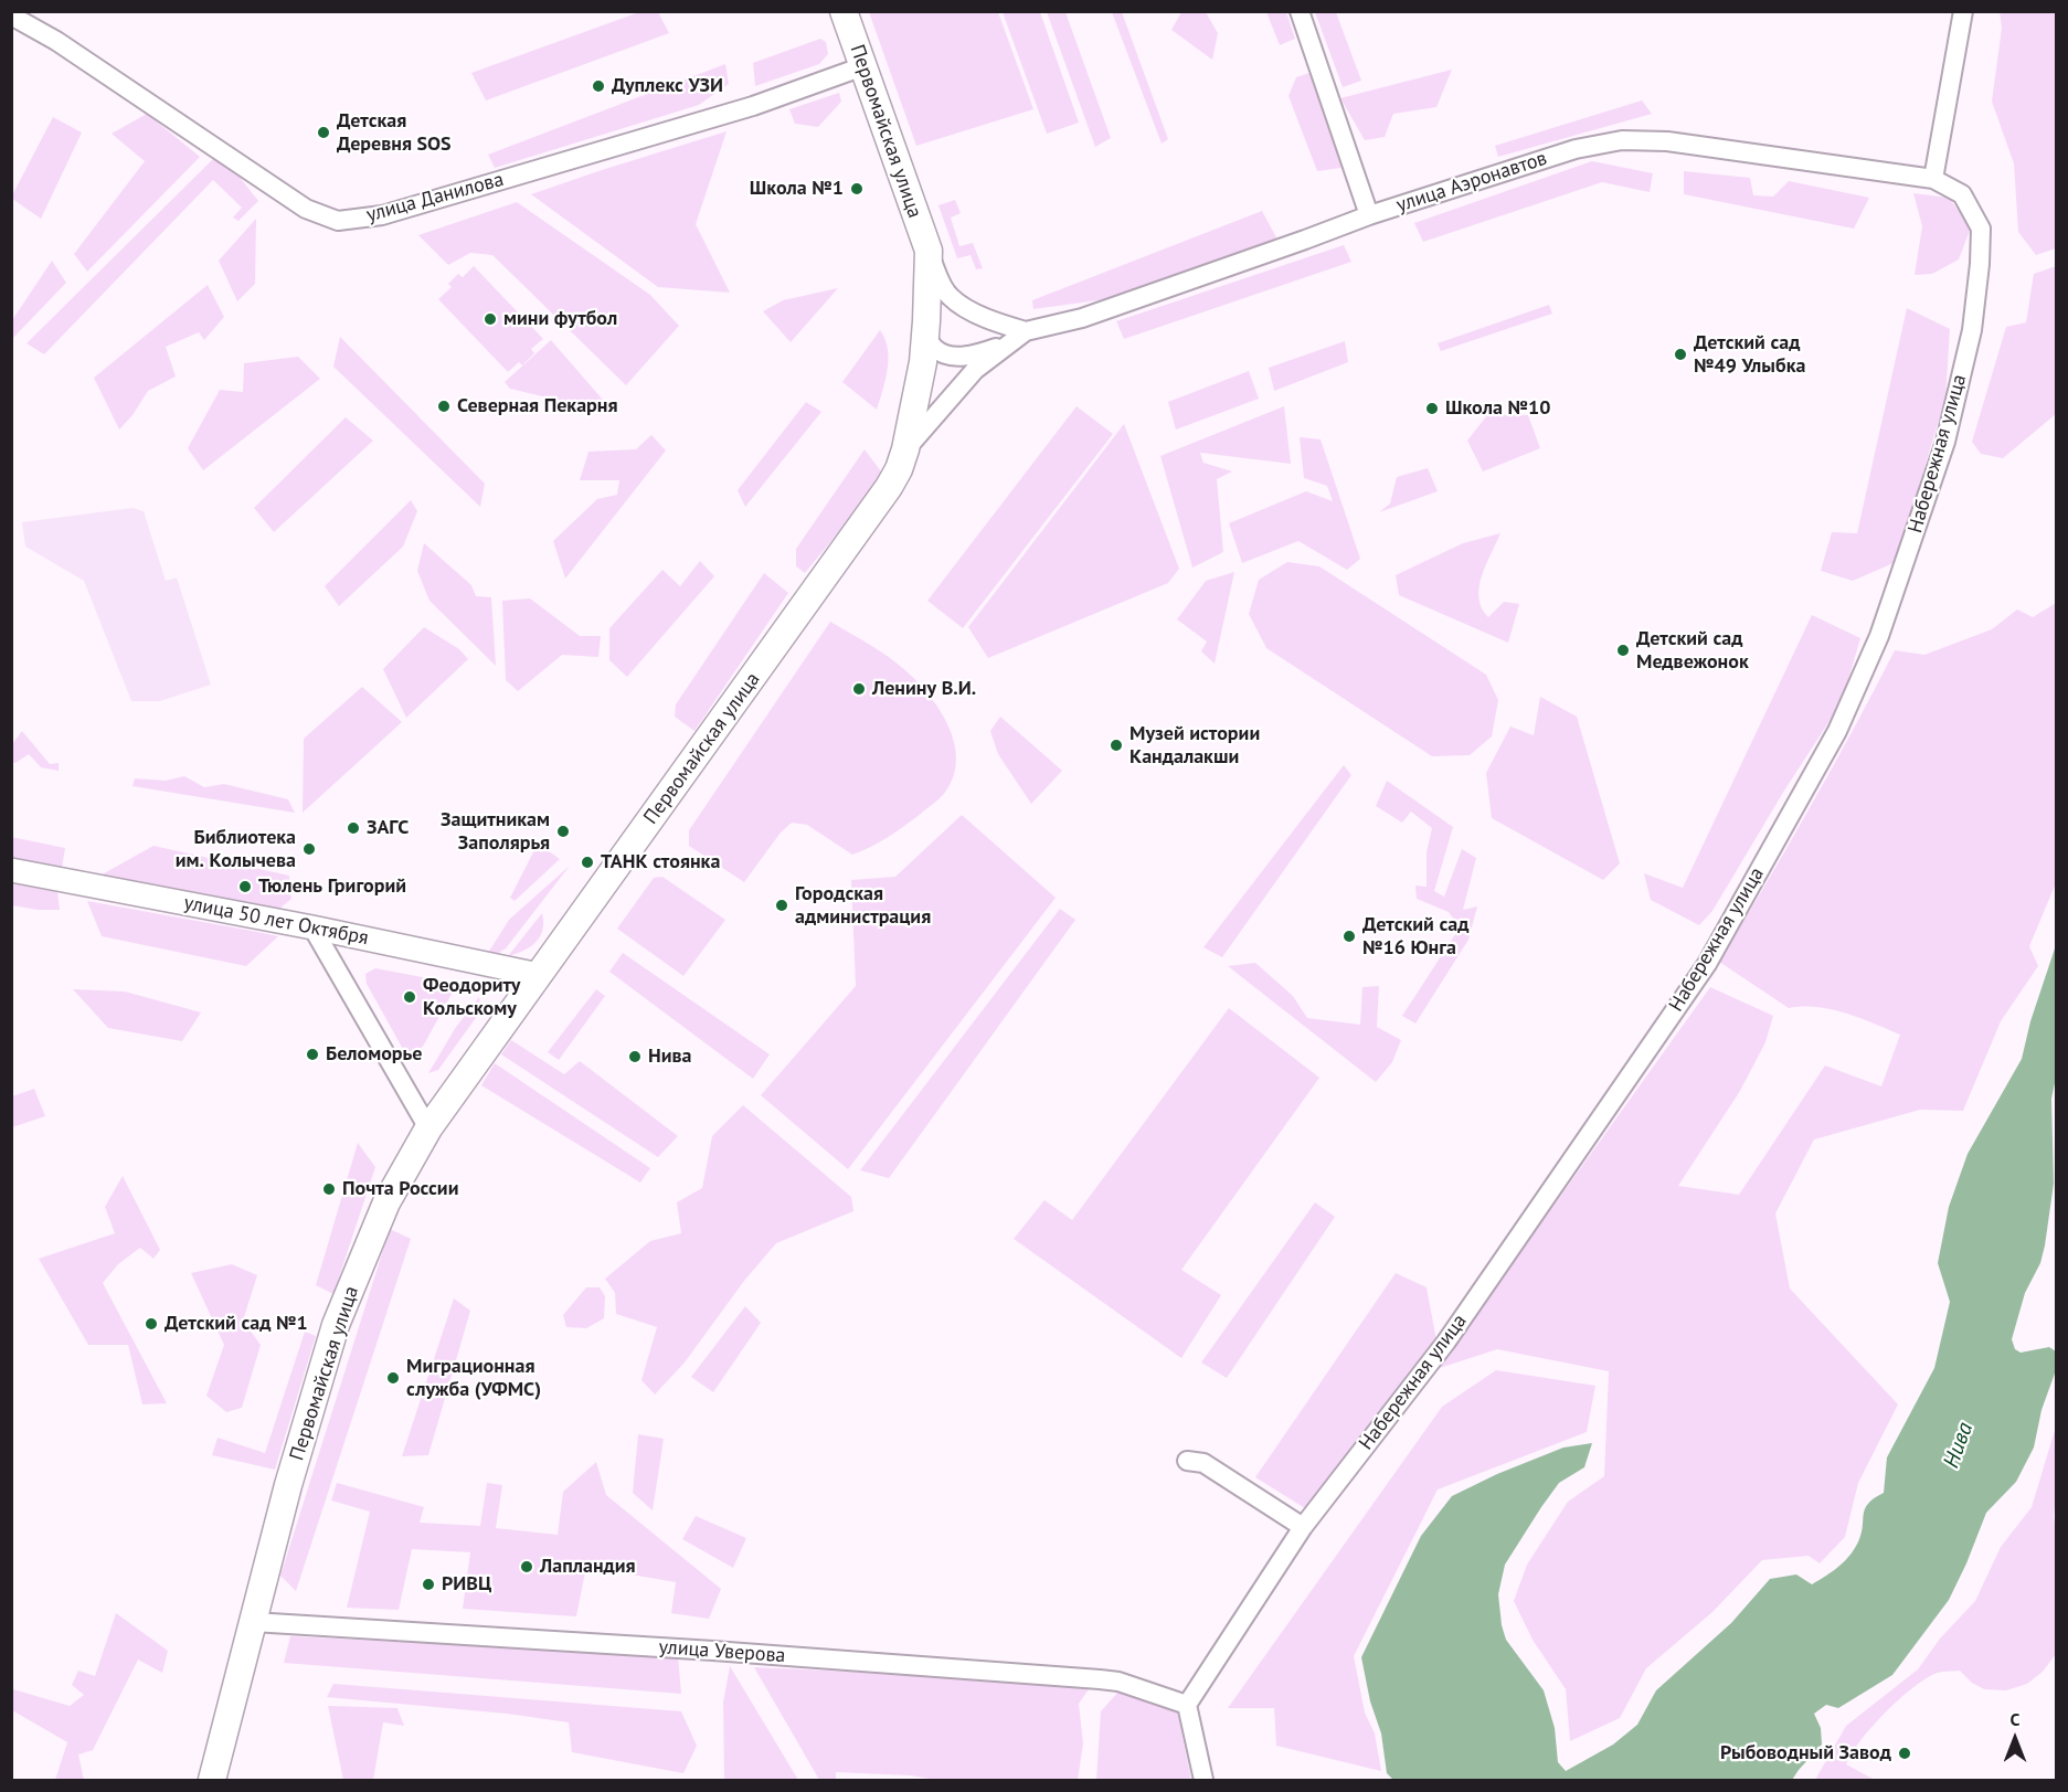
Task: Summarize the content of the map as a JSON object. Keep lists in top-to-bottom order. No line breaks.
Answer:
{"streets":{"main road":["Первомайская улица"],"street":["улица Аэронавтов","улица Данилова","Набережная улица","улица 50 лет Октября","улица Уверова"]},"crossings":[["Первомайская улица","улица Аэронавтов"],["Первомайская улица","улица Данилова"],["Первомайская улица","улица 50 лет Октября"],["Первомайская улица","улица Уверова"],["улица Аэронавтов","Набережная улица"],["Набережная улица","улица Уверова"]],"water":["Нива"],"places":["Дуплекс УЗИ","Детская Деревня SOS","Школа №1","мини футбол","Детский сад №49 Улыбка","Северная Пекарня","Школа №10","Детский сад Медвежонок","Ленину В.И.","Музей истории Кандалакши","ЗАГС","Защитникам Заполярья","Библиотека им. Колычева","ТАНК стоянка","Тюлень Григорий","Городская администрация","Детский сад №16 Юнга","Феодориту Кольскому","Беломорье","Нива","Почта России","Детский сад №1","Миграционная служба (УФМС)","Лапландия","РИВЦ","Рыбоводный Завод"],"north":"top"}
